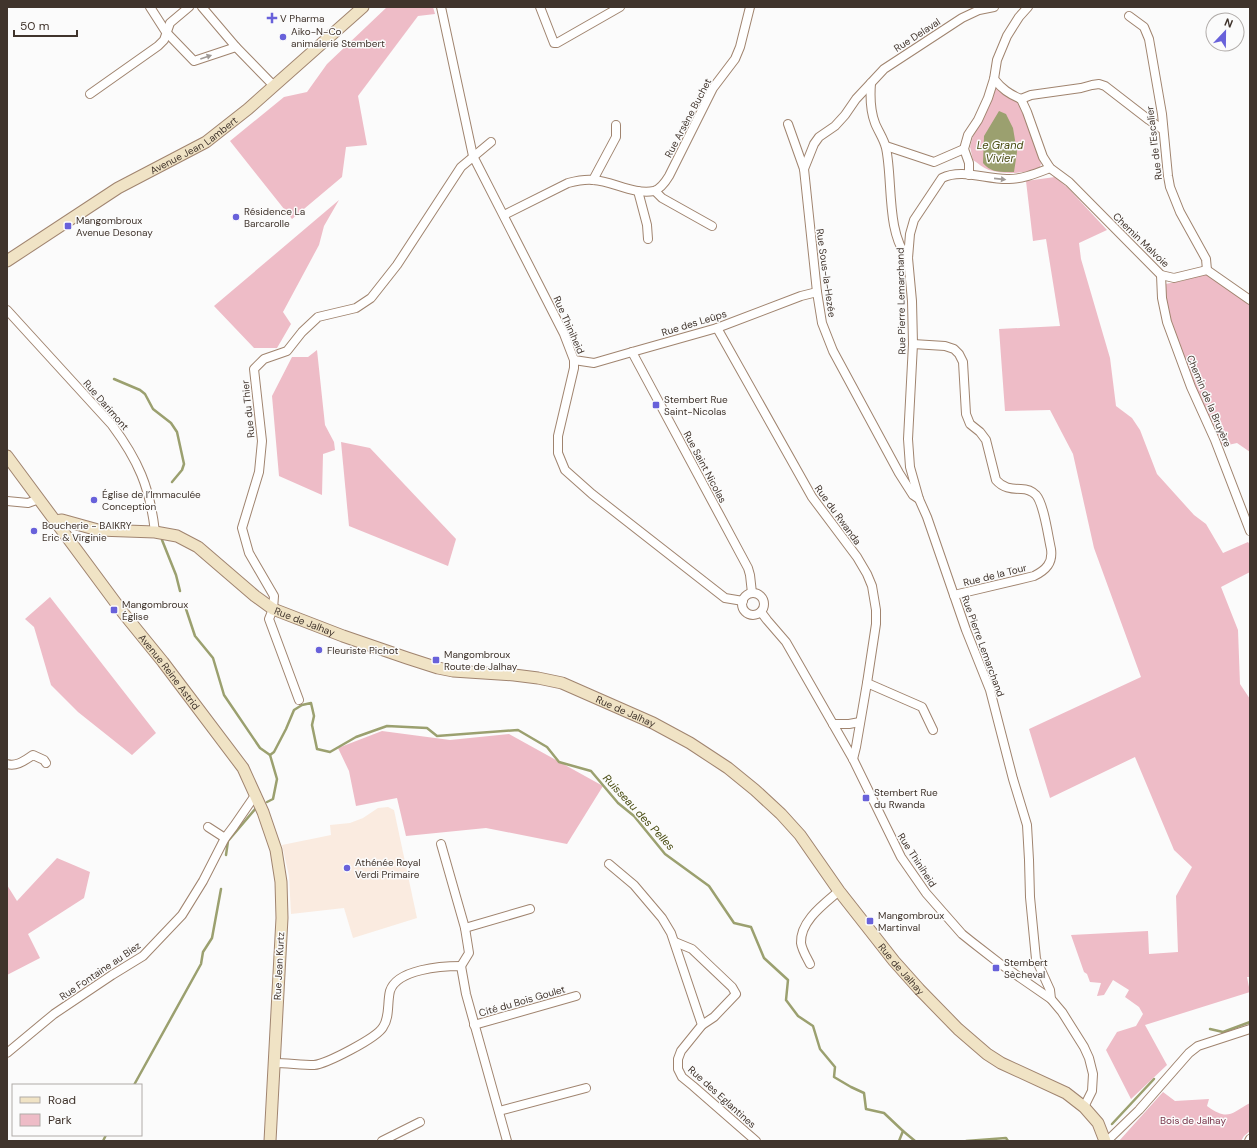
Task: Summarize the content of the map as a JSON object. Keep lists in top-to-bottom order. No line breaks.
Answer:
{"streets":{"main road":["Avenue Jean Lambert","Rue de Jalhay","Avenue Reine Astrid","Rue Jean Kurtz"],"street":["Rue Delaval","Rue Arsène Buchet","Rue de l'Escalier","Chemin Malvoie","Rue Sous-la-Hezée","Rue Pierre Lemarchand","Rue des Leûps","Rue Thiniheid","Chemin de la Bruyère","Rue Darimont","Rue du Thier","Rue Saint Nicolas","Rue du Rwanda","Rue de la Tour","Rue Fontaine au Biez","Cité du Bois Goulet","Rue des Eglantines"]},"crossings":[["Rue Delaval","Rue Sous-la-Hezée"],["Rue de l'Escalier","Chemin Malvoie"],["Chemin Malvoie","Chemin de la Bruyère"],["Rue Sous-la-Hezée","Rue Pierre Lemarchand"],["Rue Sous-la-Hezée","Rue des Leûps"],["Rue Pierre Lemarchand","Rue Thiniheid"],["Rue Pierre Lemarchand","Rue de la Tour"],["Rue Pierre Lemarchand","Rue de Jalhay"],["Rue des Leûps","Rue Thiniheid"],["Rue des Leûps","Rue Saint Nicolas"],["Rue des Leûps","Rue du Rwanda"],["Rue Thiniheid","Rue du Thier"],["Rue Thiniheid","Rue Saint Nicolas"],["Rue Thiniheid","Rue du Rwanda"],["Rue Darimont","Rue de Jalhay"],["Rue du Thier","Rue de Jalhay"],["Rue de Jalhay","Avenue Reine Astrid"],["Avenue Reine Astrid","Rue Jean Kurtz"],["Avenue Reine Astrid","Rue Fontaine au Biez"],["Rue Jean Kurtz","Rue Fontaine au Biez"]],"water":["Le Grand Vivier","Ruisseau des Pelles"],"parks":["Bois de Jalhay"],"places":{"health":["V Pharma"],"other":["Aiko-N-Co animalerie Stembert","Résidence La Barcarolle","Église de l’Immaculée Conception","Boucherie - BAIKRY Eric & Virginie","Fleuriste Pichot","Athénée Royal Verdi Primaire"],"transit":["Mangombroux Avenue Desonay","Stembert Rue Saint-Nicolas","Mangombroux Église","Mangombroux Route de Jalhay","Stembert Rue du Rwanda","Mangombroux Martinval","Stembert Sècheval"]},"legend":["Road","Park"],"scale_bar":"50 m","north":"top"}
